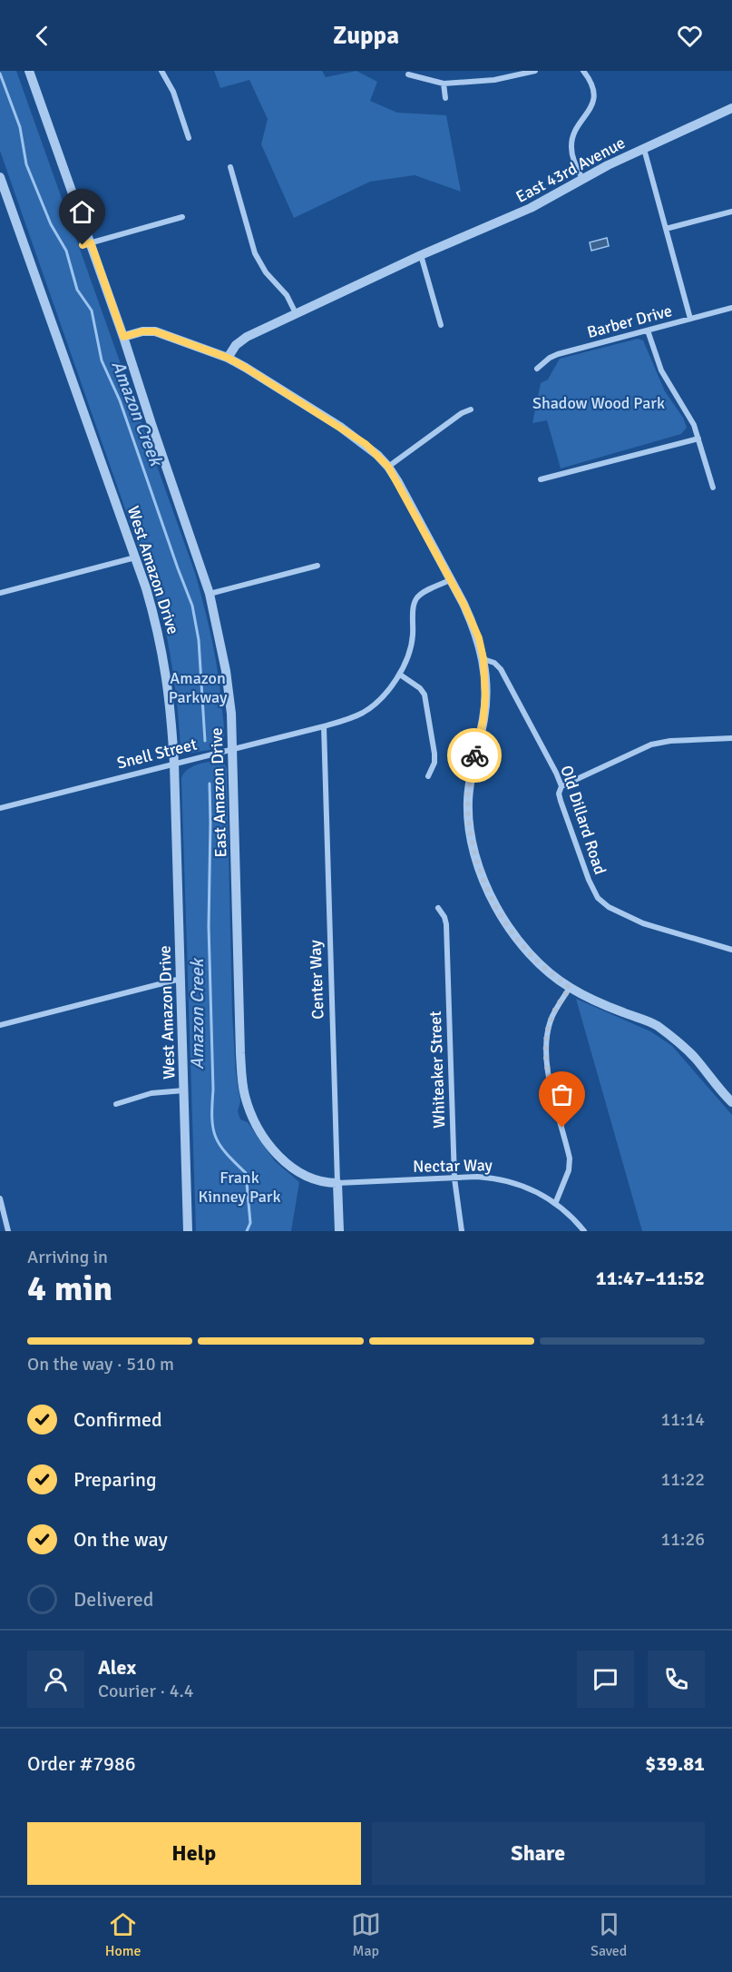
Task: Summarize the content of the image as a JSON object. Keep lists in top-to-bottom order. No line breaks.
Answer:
{"streets":{"street":["East 43rd Avenue","Barber Drive","West Amazon Drive","Snell Street","East Amazon Drive","Old Dillard Road","Center Way","Whiteaker Street","Nectar Way"]},"crossings":[["West Amazon Drive","Snell Street"],["Snell Street","East Amazon Drive"],["Snell Street","Center Way"],["East Amazon Drive","Center Way"],["East Amazon Drive","Nectar Way"],["Center Way","Nectar Way"],["Whiteaker Street","Nectar Way"]],"water":["Amazon Creek"],"parks":["Shadow Wood Park","Amazon Parkway","Frank Kinney Park"],"page":{"header":"Zuppa","heading":["4 min","Arriving in","11:47–11:52"],"panel":["Alex","Courier · 4.4","Order #7986","$39.81"],"bar":"On the way · 510 m","list":[["Confirmed","11:14"],["Preparing","11:22"],["On the way","11:26"],"Delivered"],"buttons":["Help","Share"],"tabs":["Home","Map","Saved"]}}
